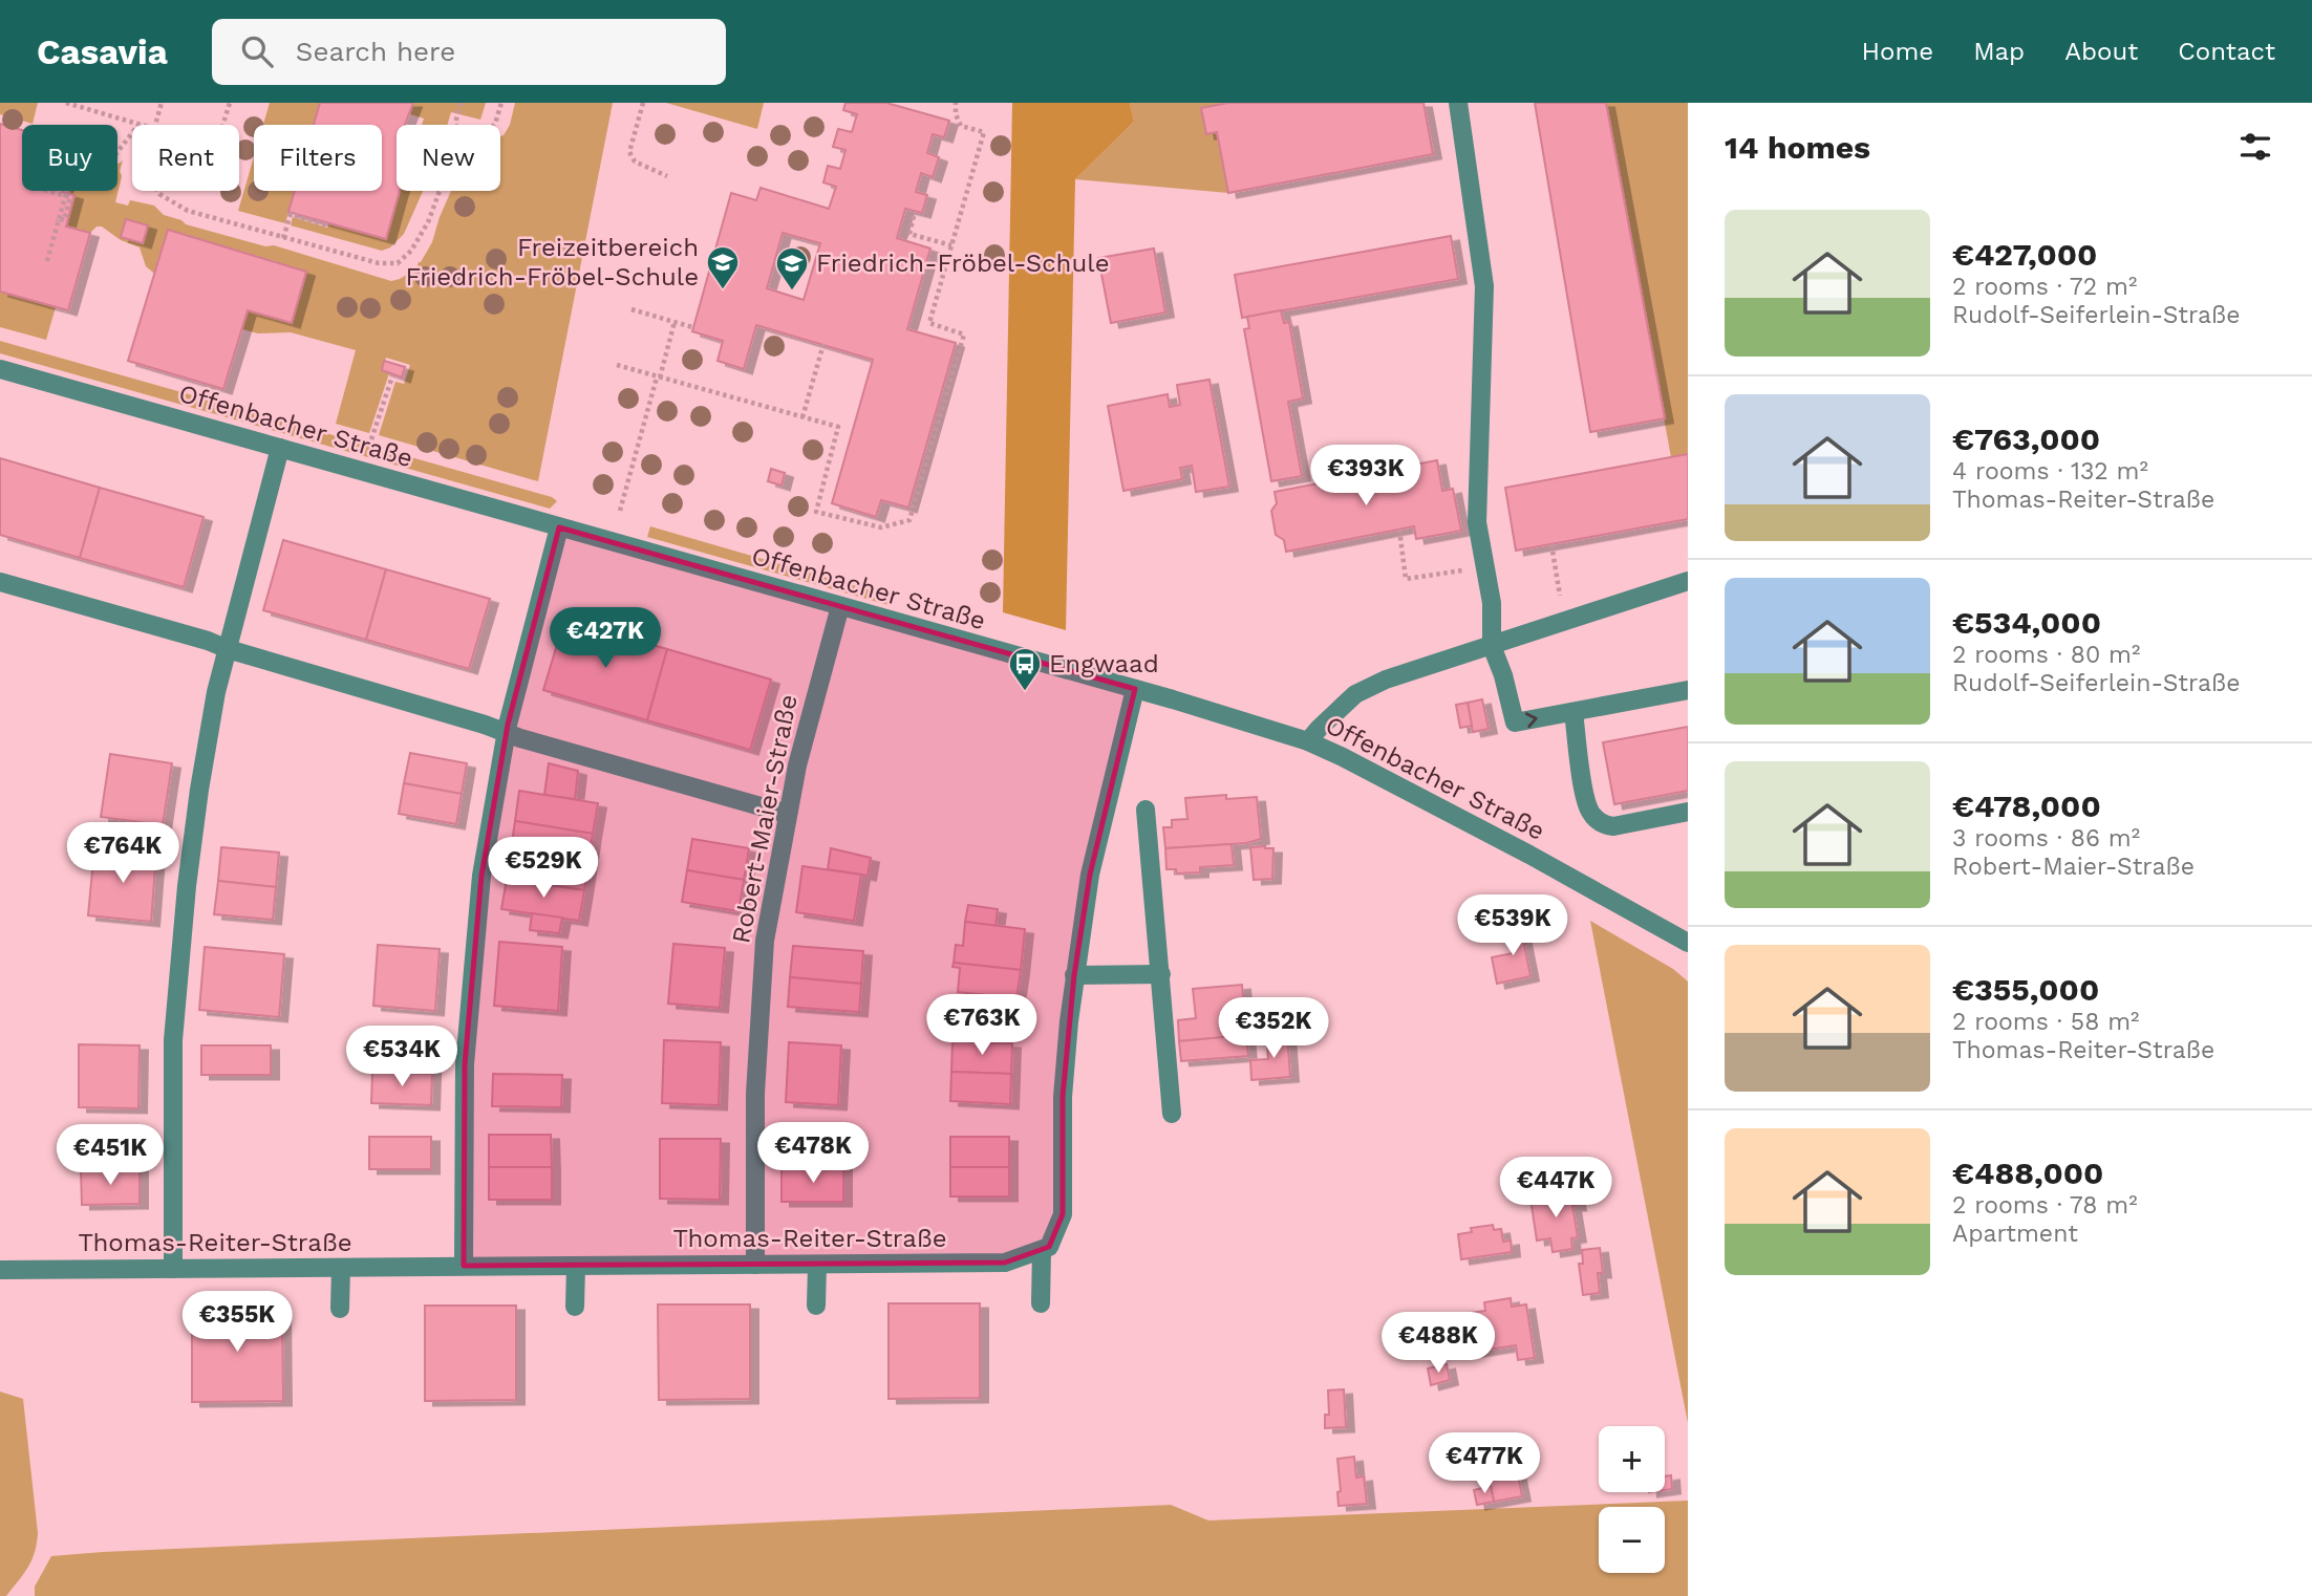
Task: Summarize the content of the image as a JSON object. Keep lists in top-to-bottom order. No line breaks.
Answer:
{"streets":{"street":["Offenbacher Straße","Robert-Maier-Straße","Thomas-Reiter-Straße"]},"crossings":[["Offenbacher Straße","Robert-Maier-Straße"],["Robert-Maier-Straße","Thomas-Reiter-Straße"]],"places":{"school or university":["Freizeitbereich Friedrich-Fröbel-Schule","Friedrich-Fröbel-Schule"],"bus stop":["Engwaad"]},"page":{"header":"Casavia","search":"Search here","nav":["Home","Map","About","Contact"],"heading":"14 homes","chip":["Buy","Rent","Filters","New"],"list":[{"name":"€427,000","note":"2 rooms · 72 m² · Rudolf-Seiferlein-Straße"},{"name":"€763,000","note":"4 rooms · 132 m² · Thomas-Reiter-Straße"},{"name":"€534,000","note":"2 rooms · 80 m² · Rudolf-Seiferlein-Straße"},{"name":"€478,000","note":"3 rooms · 86 m² · Robert-Maier-Straße"},{"name":"€355,000","note":"2 rooms · 58 m² · Thomas-Reiter-Straße"},{"name":"€488,000","note":"2 rooms · 78 m² · Apartment"}],"price":["€393K","€427K","€764K","€529K","€539K","€763K","€352K","€534K","€478K","€451K","€447K","€355K","€488K","€477K"],"map_buttons":["+","−"]}}
